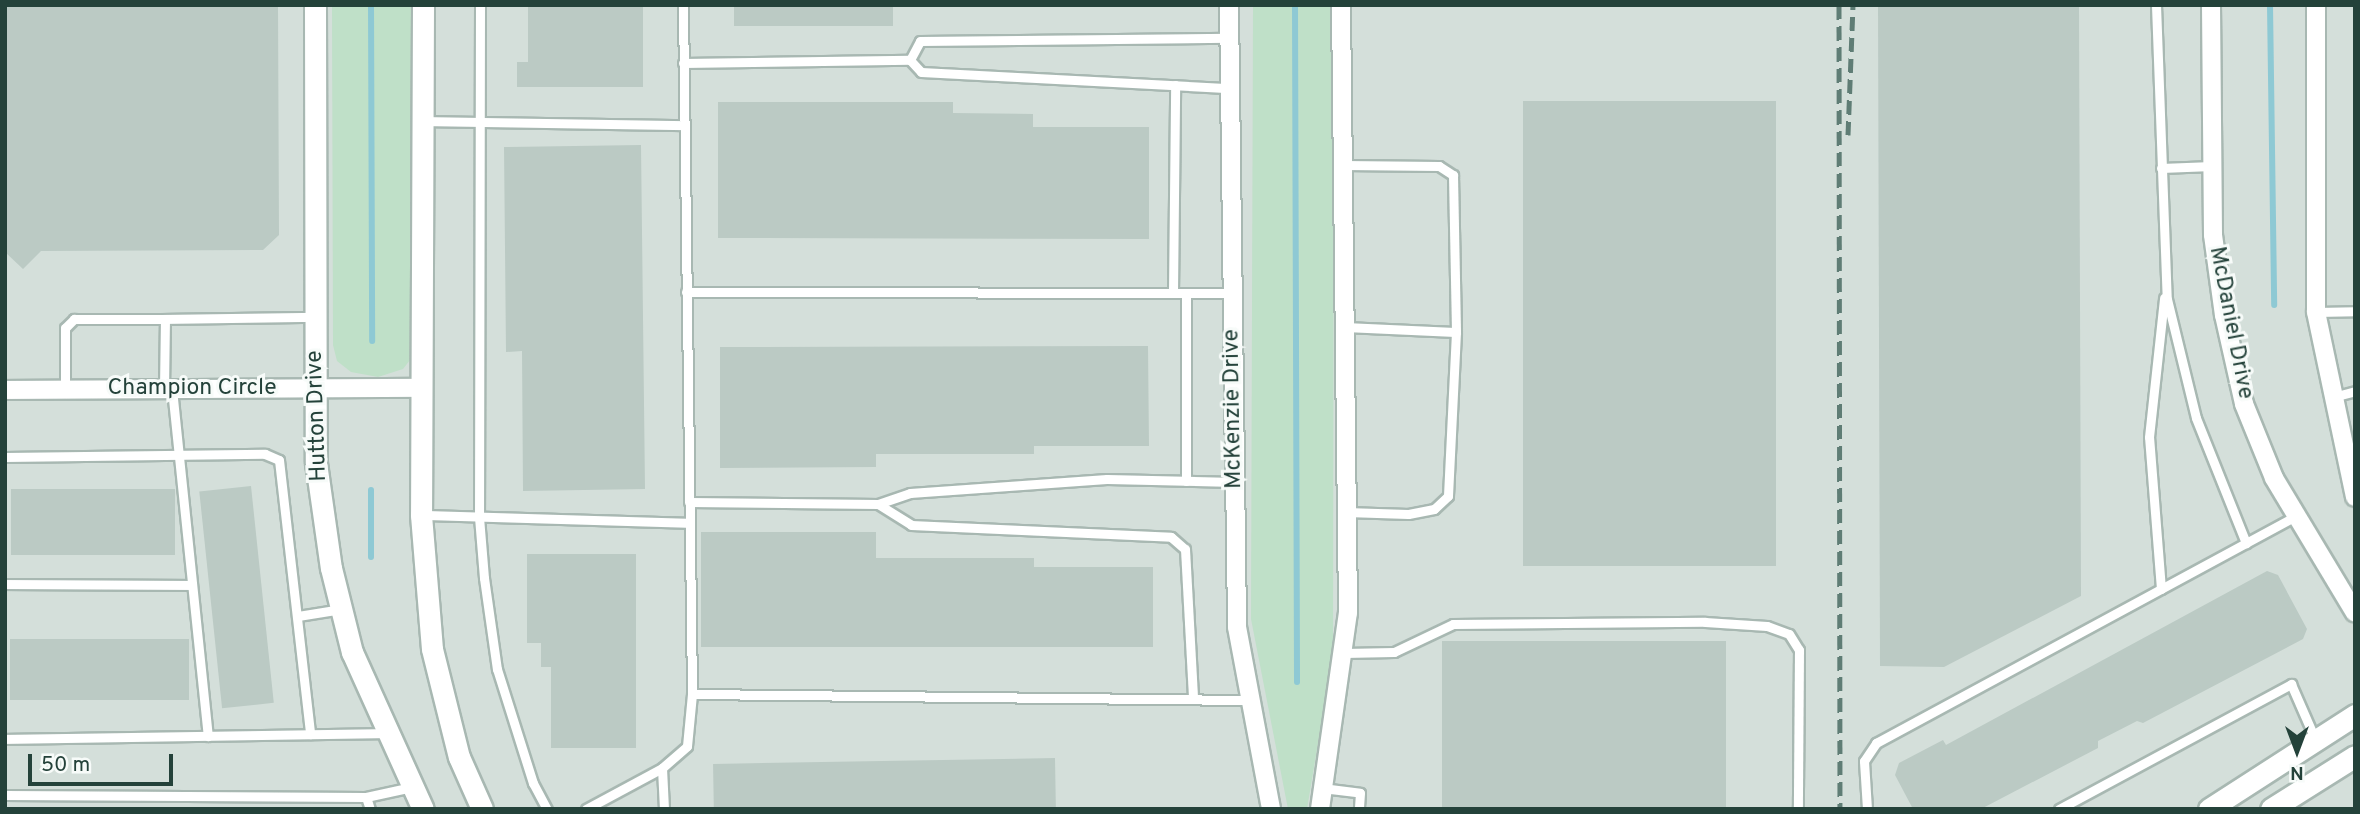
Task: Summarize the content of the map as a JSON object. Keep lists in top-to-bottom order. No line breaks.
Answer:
{"streets":{"street":["McDaniel Drive","Champion Circle","McKenzie Drive","Hutton Drive"]},"crossings":[["Champion Circle","Hutton Drive"]],"scale_bar":"50 m","north":"bottom"}
